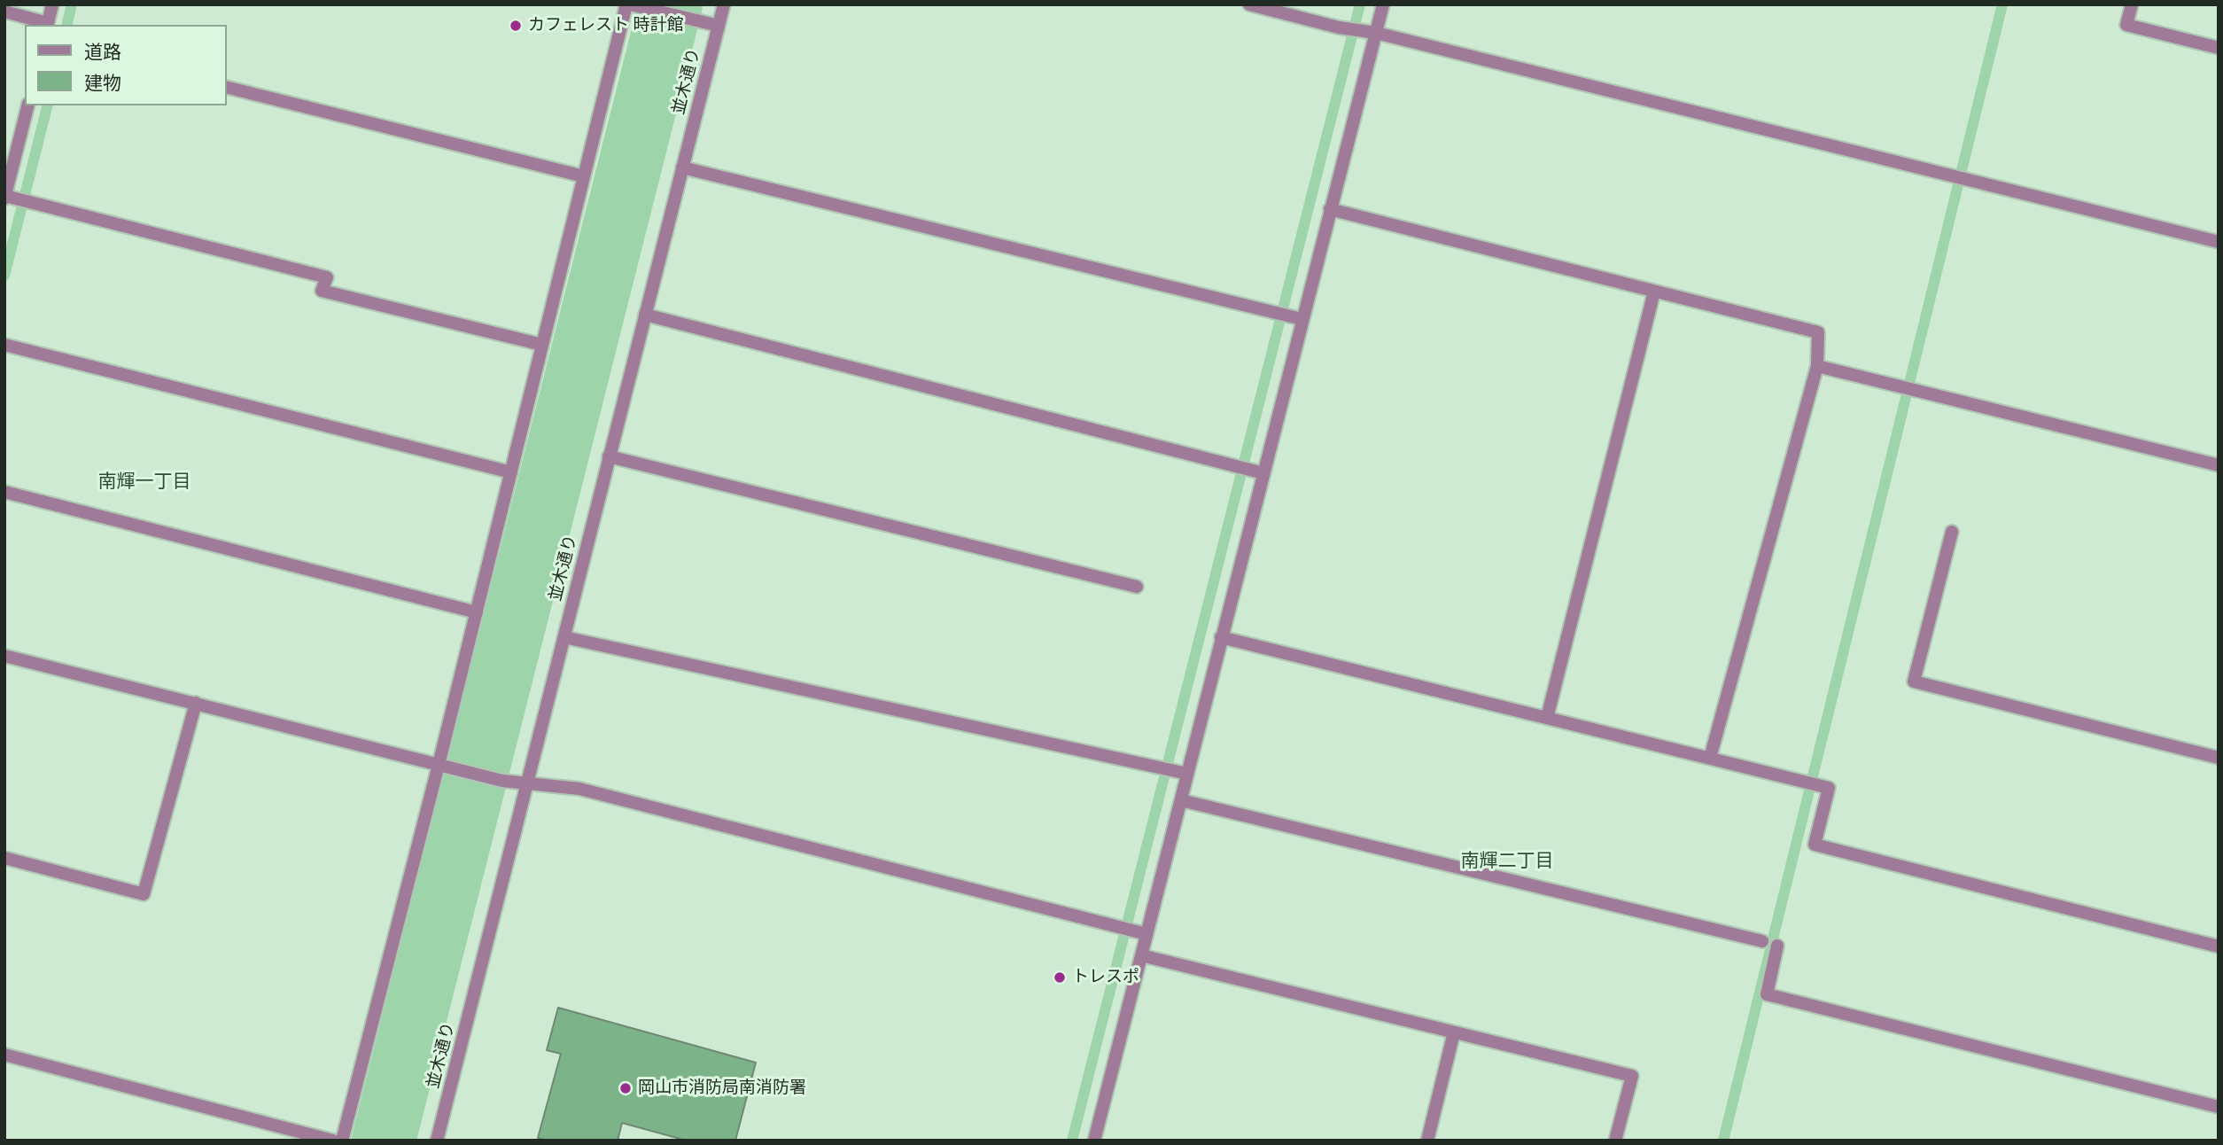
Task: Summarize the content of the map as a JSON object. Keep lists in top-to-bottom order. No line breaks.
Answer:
{"streets":{"street":["並木通り"]},"districts":["南輝一丁目","南輝二丁目"],"places":["カフェレスト 時計館","トレスポ","岡山市消防局南消防署"],"legend":["道路","建物"]}
